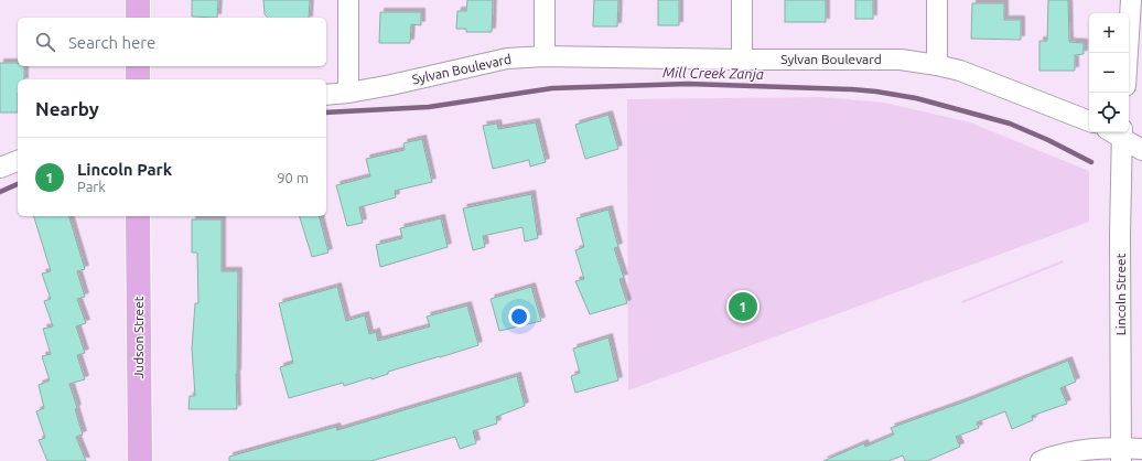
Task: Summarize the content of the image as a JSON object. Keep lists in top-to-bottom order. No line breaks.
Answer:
{"streets":{"main road":["Judson Street"],"street":["Sylvan Boulevard","Lincoln Street"]},"water":["Mill Creek Zanja"],"page":{"map_buttons":["+","−"],"search":"Search here","heading":"Nearby","list":[{"mark":"1","name":"Lincoln Park","note":"Park","value":"90 m"}],"pins":"1"}}
